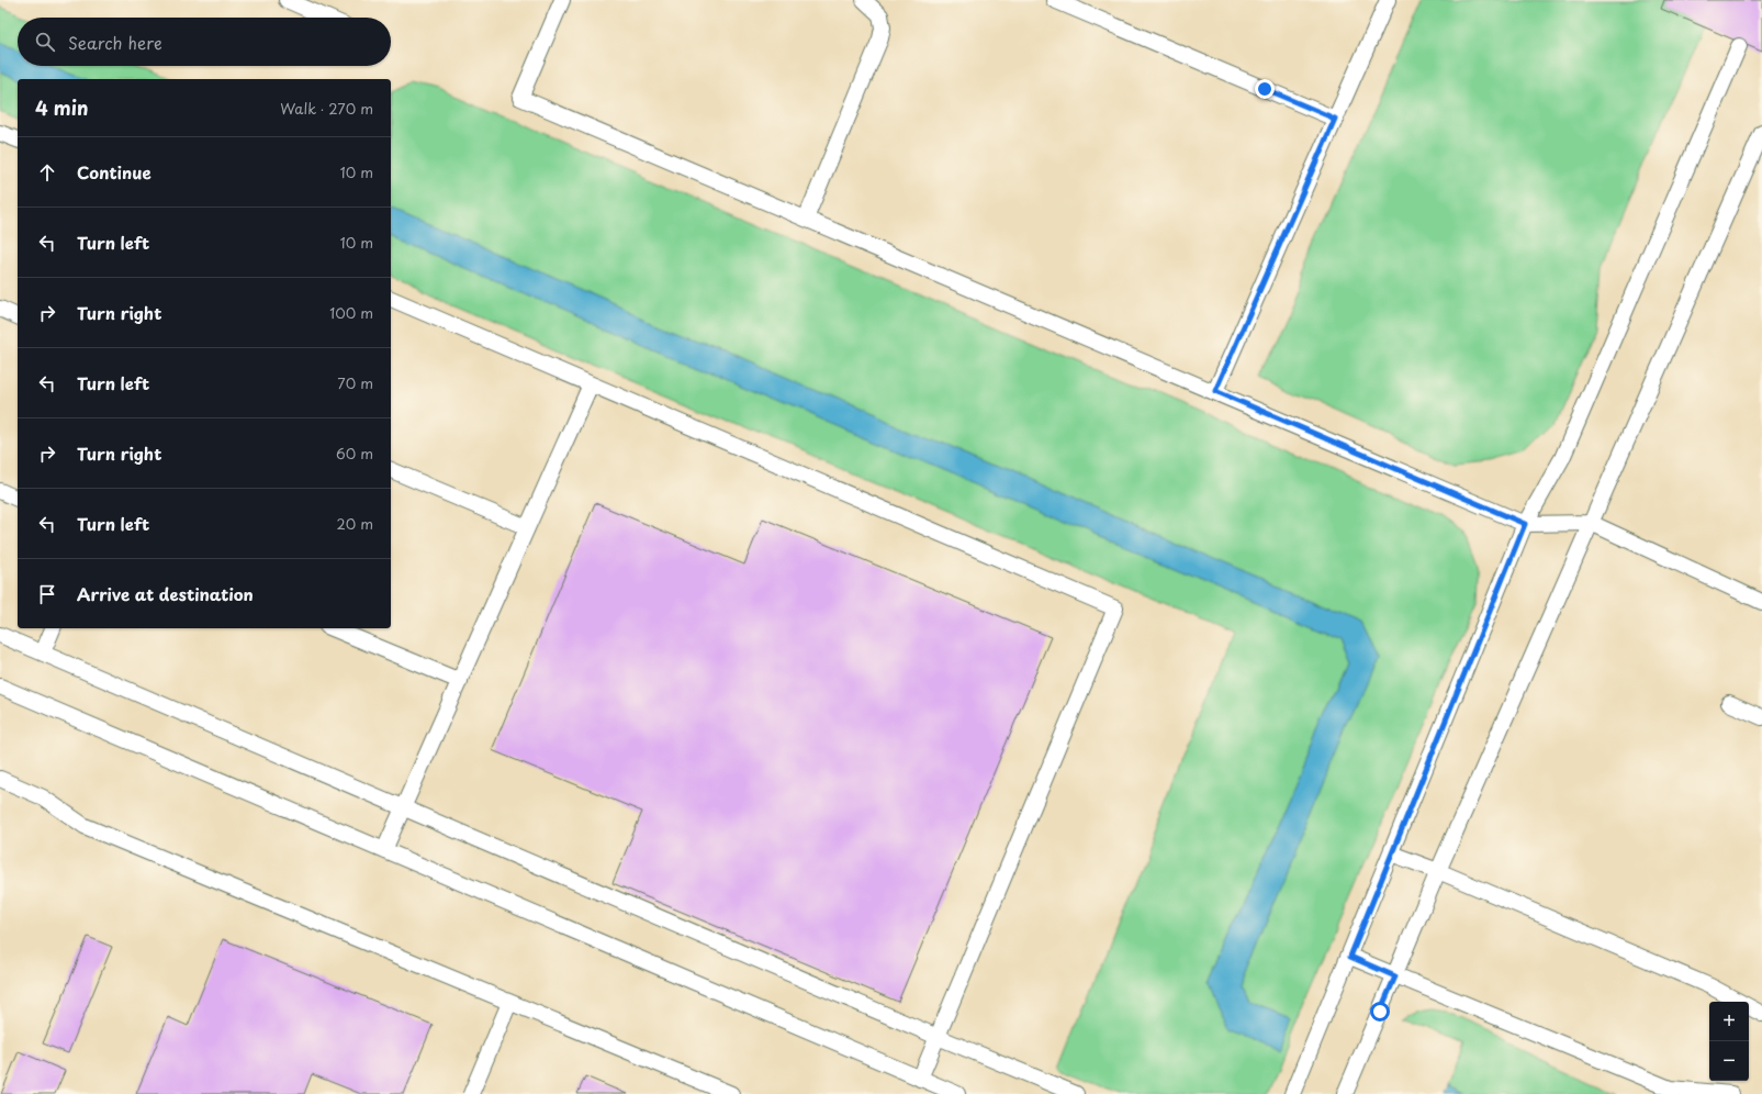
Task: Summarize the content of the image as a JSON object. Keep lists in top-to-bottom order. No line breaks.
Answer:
{"page":{"search":"Search here","heading":["4 min","Walk · 270 m"],"list":[["Continue","10 m"],["Turn left","10 m"],["Turn right","100 m"],["Turn left","70 m"],["Turn right","60 m"],["Turn left","20 m"],"Arrive at destination"],"map_buttons":["+","−"]}}
